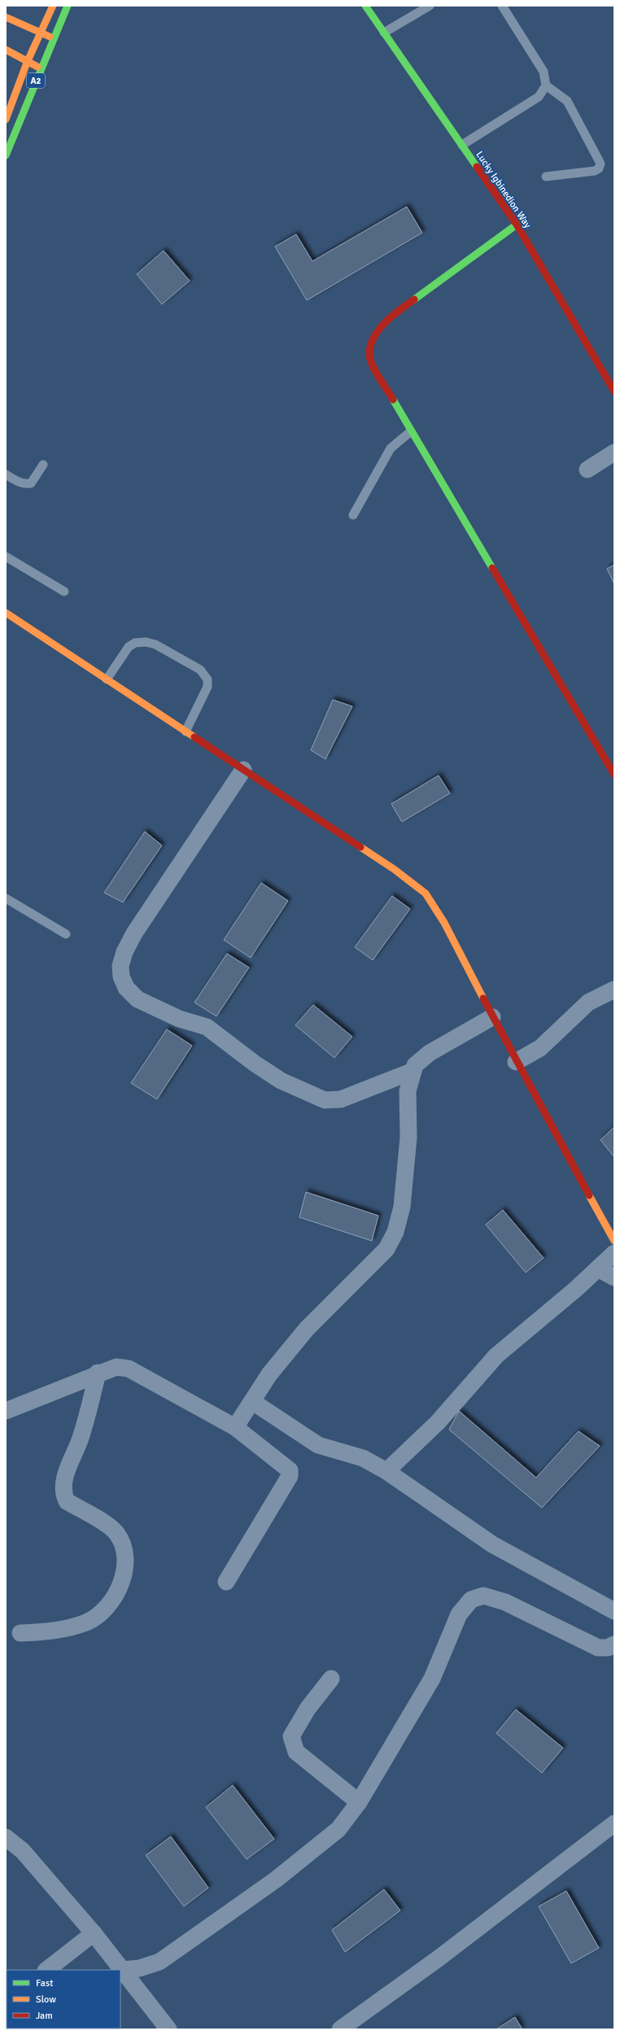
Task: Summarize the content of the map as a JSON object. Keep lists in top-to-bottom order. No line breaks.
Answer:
{"streets":{"main road":["A2","Lucky Igbinedion Way"]},"legend":["Fast","Slow","Jam"]}
